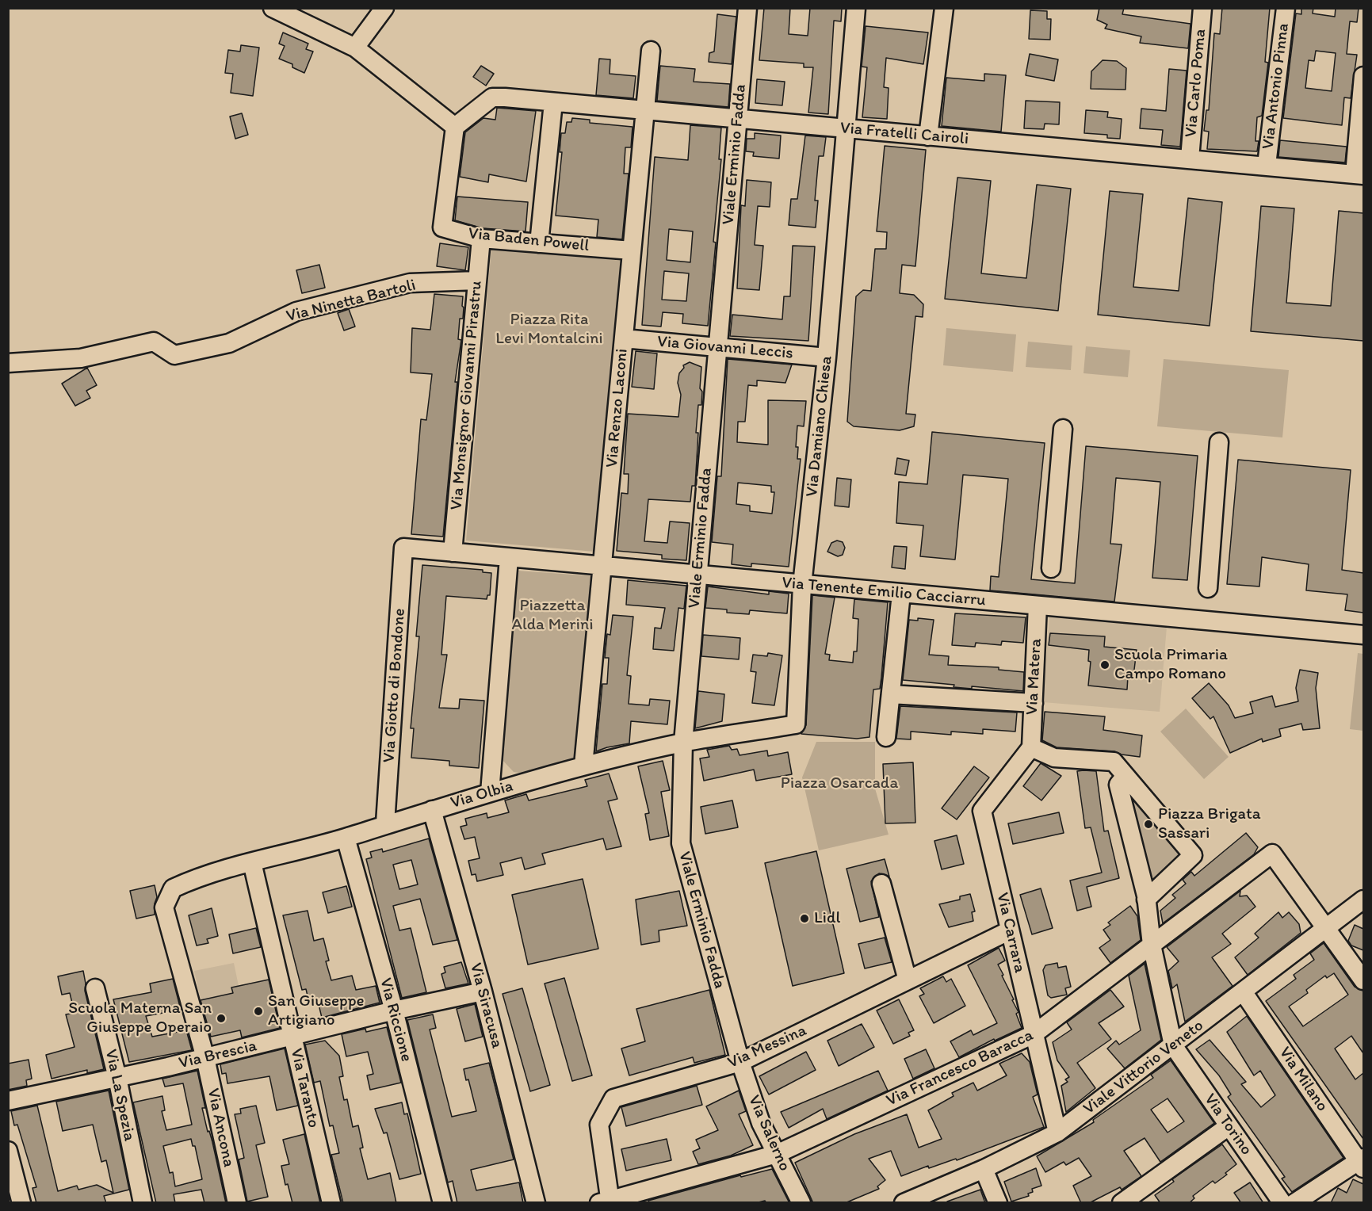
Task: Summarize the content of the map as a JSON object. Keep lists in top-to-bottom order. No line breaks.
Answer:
{"streets":{"street":["Via Carlo Poma","Via Antonio Pinna","Via Fratelli Cairoli","Viale Erminio Fadda","Via Baden Powell","Via Ninetta Bartoli","Via Giovanni Leccis","Via Monsignor Giovanni Pirastru","Via Renzo Laconi","Via Damiano Chiesa","Via Tenente Emilio Cacciarru","Via Matera","Via Giotto di Bondone","Via Olbia","Via Carrara","Via Siracusa","Via Riccione","Via Messina","Via Brescia","Viale Vittorio Veneto","Via Francesco Baracca","Via Milano","Via Taranto","Via La Spezia","Via Torino","Via Ancona","Via Salerno"]},"crossings":[["Via Carlo Poma","Via Fratelli Cairoli"],["Via Antonio Pinna","Via Fratelli Cairoli"],["Via Fratelli Cairoli","Viale Erminio Fadda"],["Via Fratelli Cairoli","Via Baden Powell"],["Via Fratelli Cairoli","Via Renzo Laconi"],["Via Fratelli Cairoli","Via Damiano Chiesa"],["Viale Erminio Fadda","Via Giovanni Leccis"],["Viale Erminio Fadda","Via Tenente Emilio Cacciarru"],["Viale Erminio Fadda","Via Olbia"],["Viale Erminio Fadda","Via Messina"],["Viale Erminio Fadda","Via Salerno"],["Via Baden Powell","Via Monsignor Giovanni Pirastru"],["Via Baden Powell","Via Renzo Laconi"],["Via Ninetta Bartoli","Via Monsignor Giovanni Pirastru"],["Via Giovanni Leccis","Via Renzo Laconi"],["Via Giovanni Leccis","Via Damiano Chiesa"],["Via Monsignor Giovanni Pirastru","Via Tenente Emilio Cacciarru"],["Via Renzo Laconi","Via Tenente Emilio Cacciarru"],["Via Renzo Laconi","Via Olbia"],["Via Damiano Chiesa","Via Tenente Emilio Cacciarru"],["Via Damiano Chiesa","Via Olbia"],["Via Tenente Emilio Cacciarru","Via Matera"],["Via Tenente Emilio Cacciarru","Via Giotto di Bondone"],["Via Matera","Via Carrara"],["Via Giotto di Bondone","Via Olbia"],["Via Olbia","Via Siracusa"],["Via Olbia","Via Riccione"],["Via Olbia","Via Taranto"],["Via Olbia","Via Ancona"],["Via Carrara","Via Messina"],["Via Carrara","Viale Vittorio Veneto"],["Via Carrara","Via Francesco Baracca"],["Via Siracusa","Via Brescia"],["Via Riccione","Via Brescia"],["Via Messina","Via Francesco Baracca"],["Via Messina","Via Salerno"],["Via Brescia","Via Taranto"],["Via Brescia","Via La Spezia"],["Via Brescia","Via Ancona"],["Viale Vittorio Veneto","Via Francesco Baracca"],["Viale Vittorio Veneto","Via Milano"],["Viale Vittorio Veneto","Via Torino"],["Via Francesco Baracca","Via Salerno"]],"parks":["Piazza Rita Levi Montalcini","Piazzetta Alda Merini","Piazza Osarcada"],"places":["Scuola Primaria Campo Romano","Piazza Brigata Sassari","Lidl","San Giuseppe Artigiano","Scuola Materna San Giuseppe Operaio"]}
